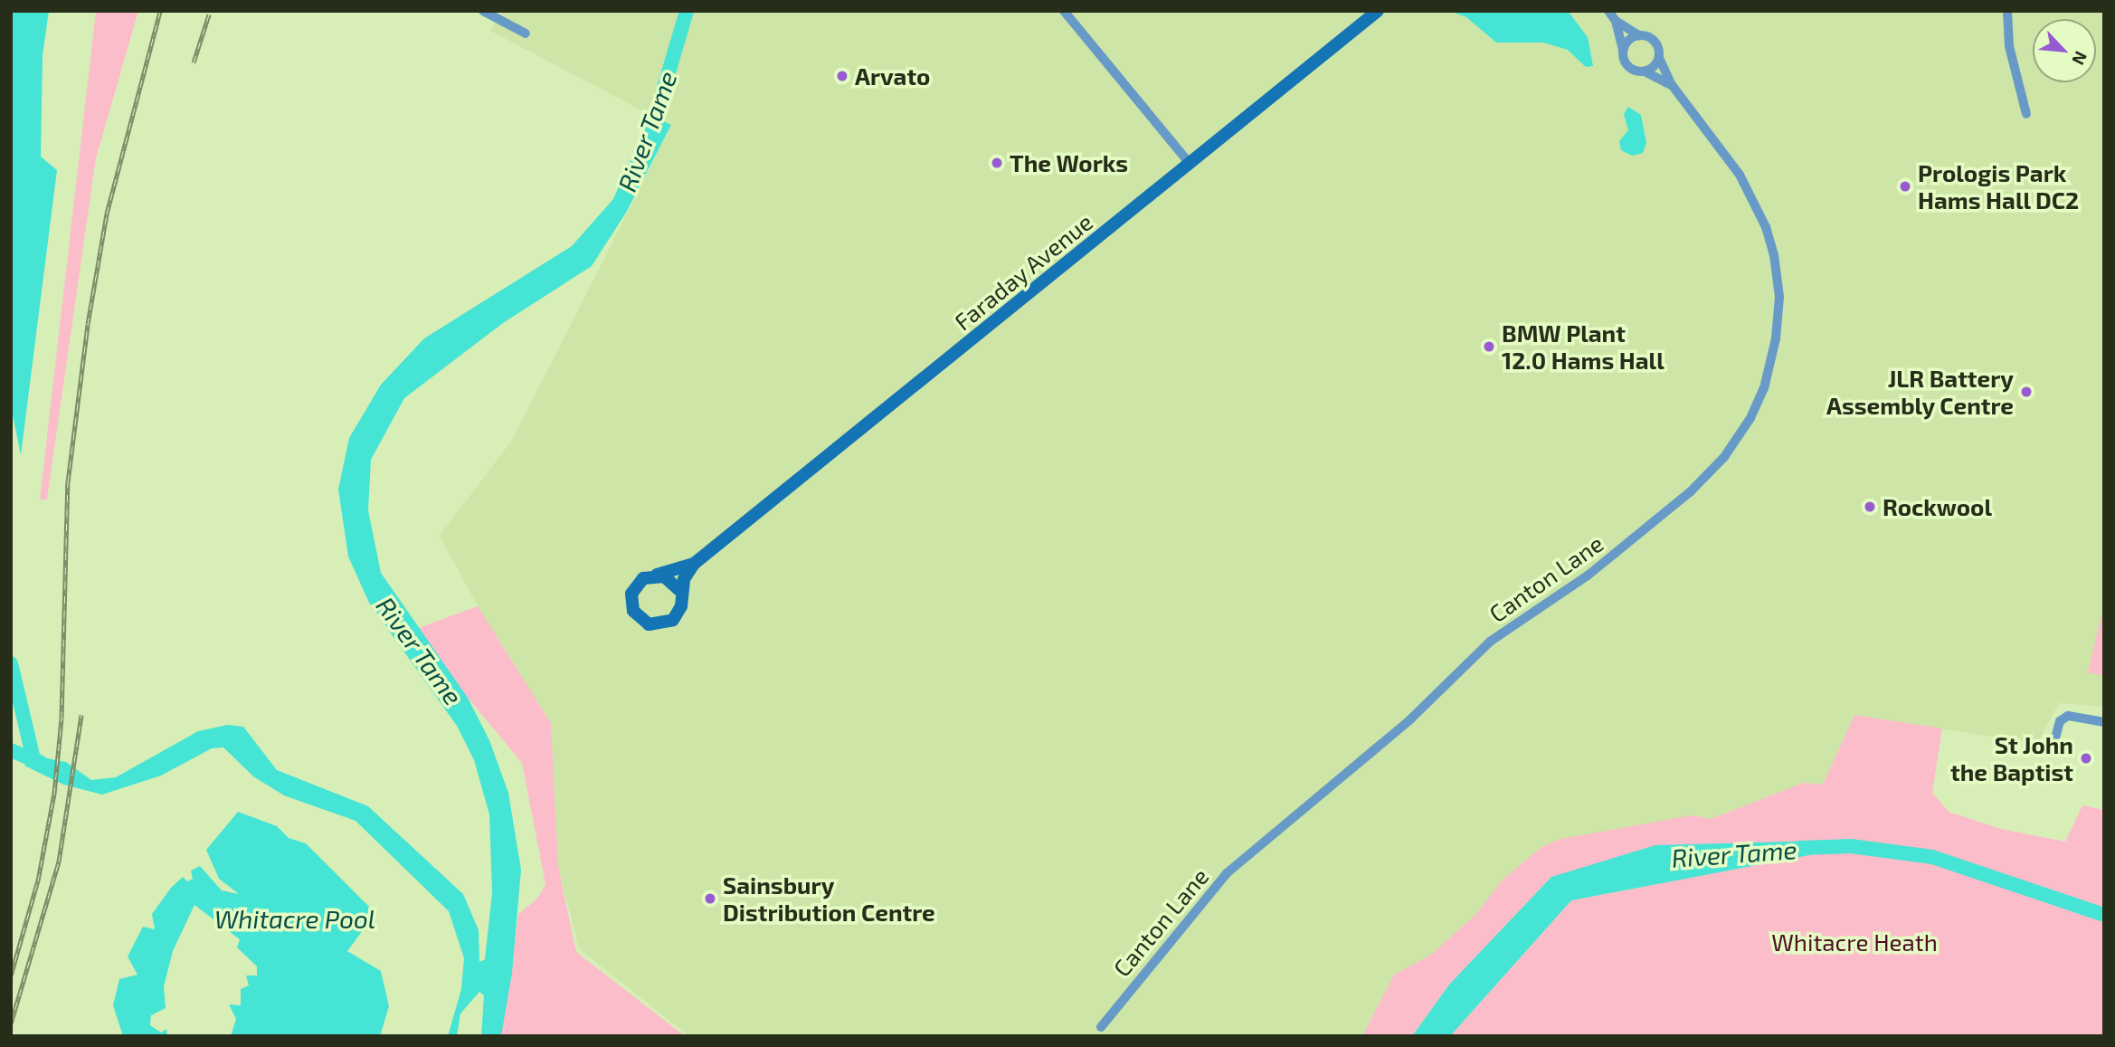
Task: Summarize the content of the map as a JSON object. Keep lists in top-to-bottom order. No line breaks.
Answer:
{"streets":{"street":["Faraday Avenue","Canton Lane"]},"water":["River Tame","Whitacre Pool"],"parks":["Whitacre Heath"],"places":["Arvato","The Works","Prologis Park Hams Hall DC2","BMW Plant 12.0 Hams Hall","JLR Battery Assembly Centre","Rockwool","St John the Baptist","Sainsbury Distribution Centre"],"north":"bottom right"}
